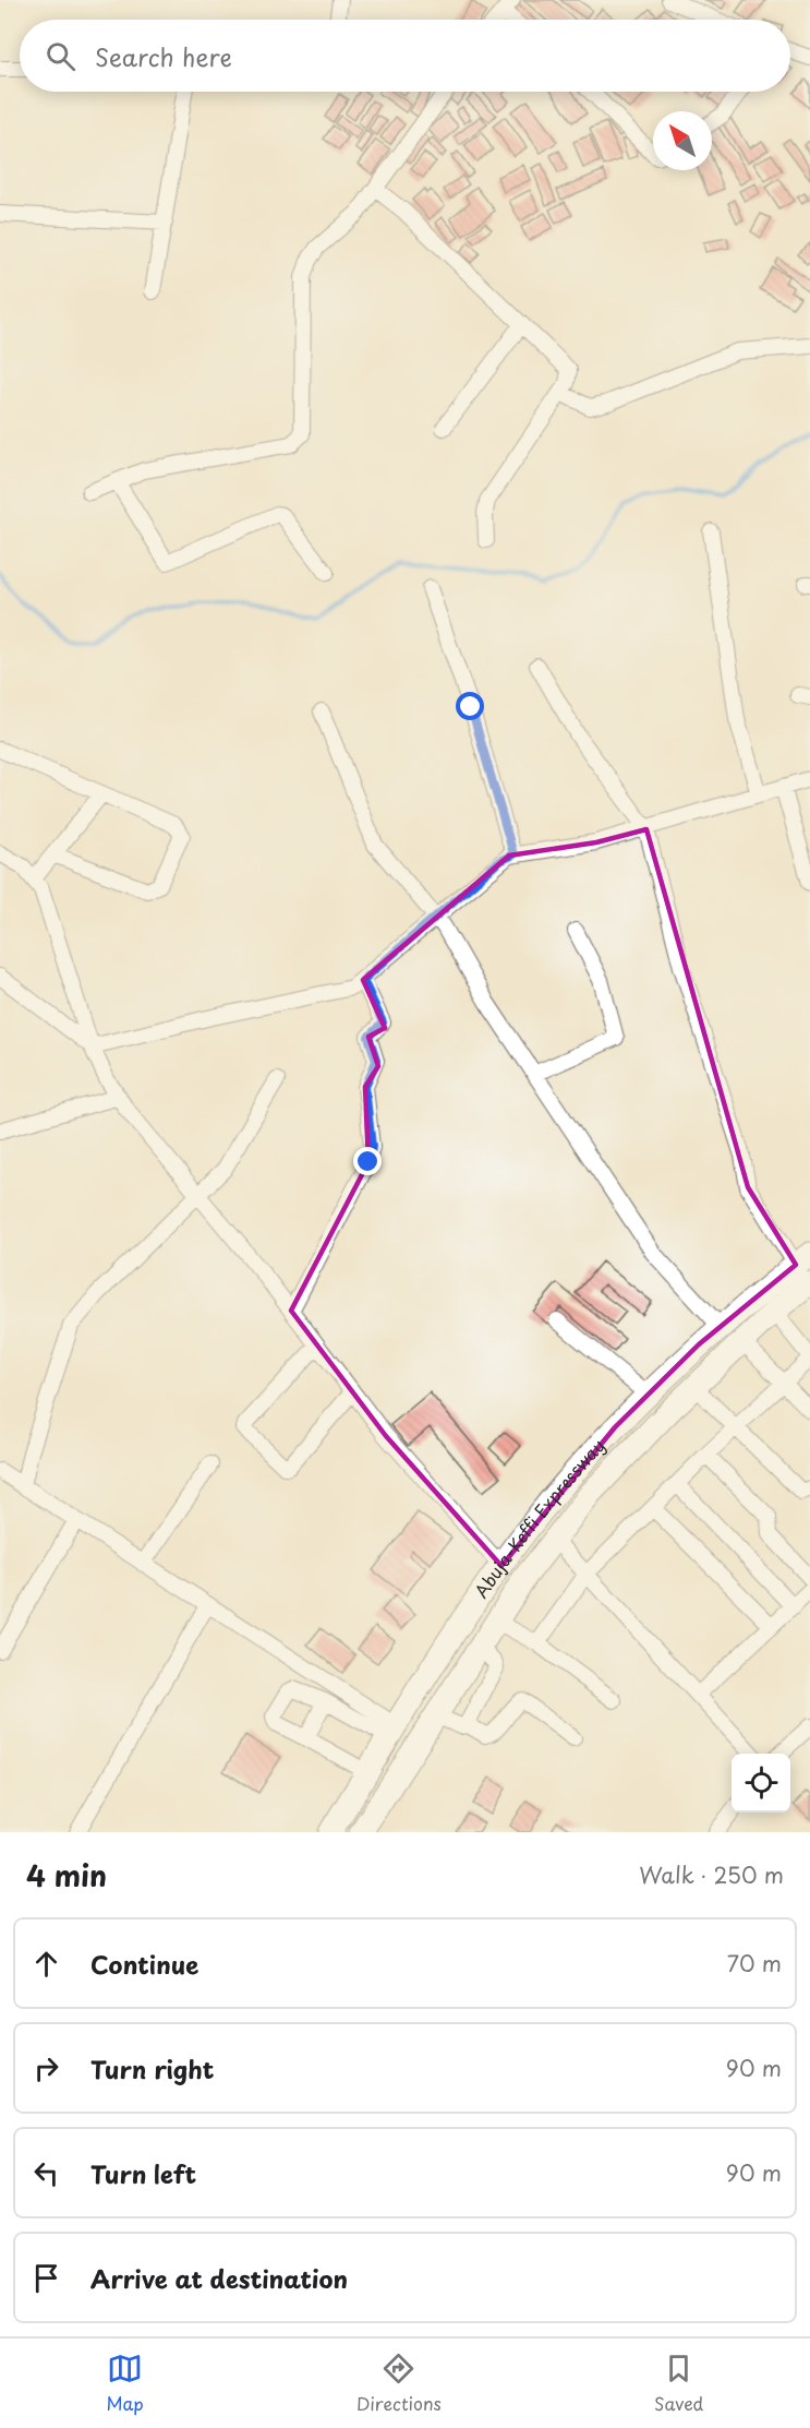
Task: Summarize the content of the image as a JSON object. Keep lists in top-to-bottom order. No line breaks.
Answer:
{"streets":{"highway":["Abuja-Keffi Expressway"]},"north":"top left","page":{"search":"Search here","heading":["4 min","Walk · 250 m"],"list":[["Continue","70 m"],["Turn right","90 m"],["Turn left","90 m"],"Arrive at destination"],"nav":["Map","Directions","Saved"]}}
